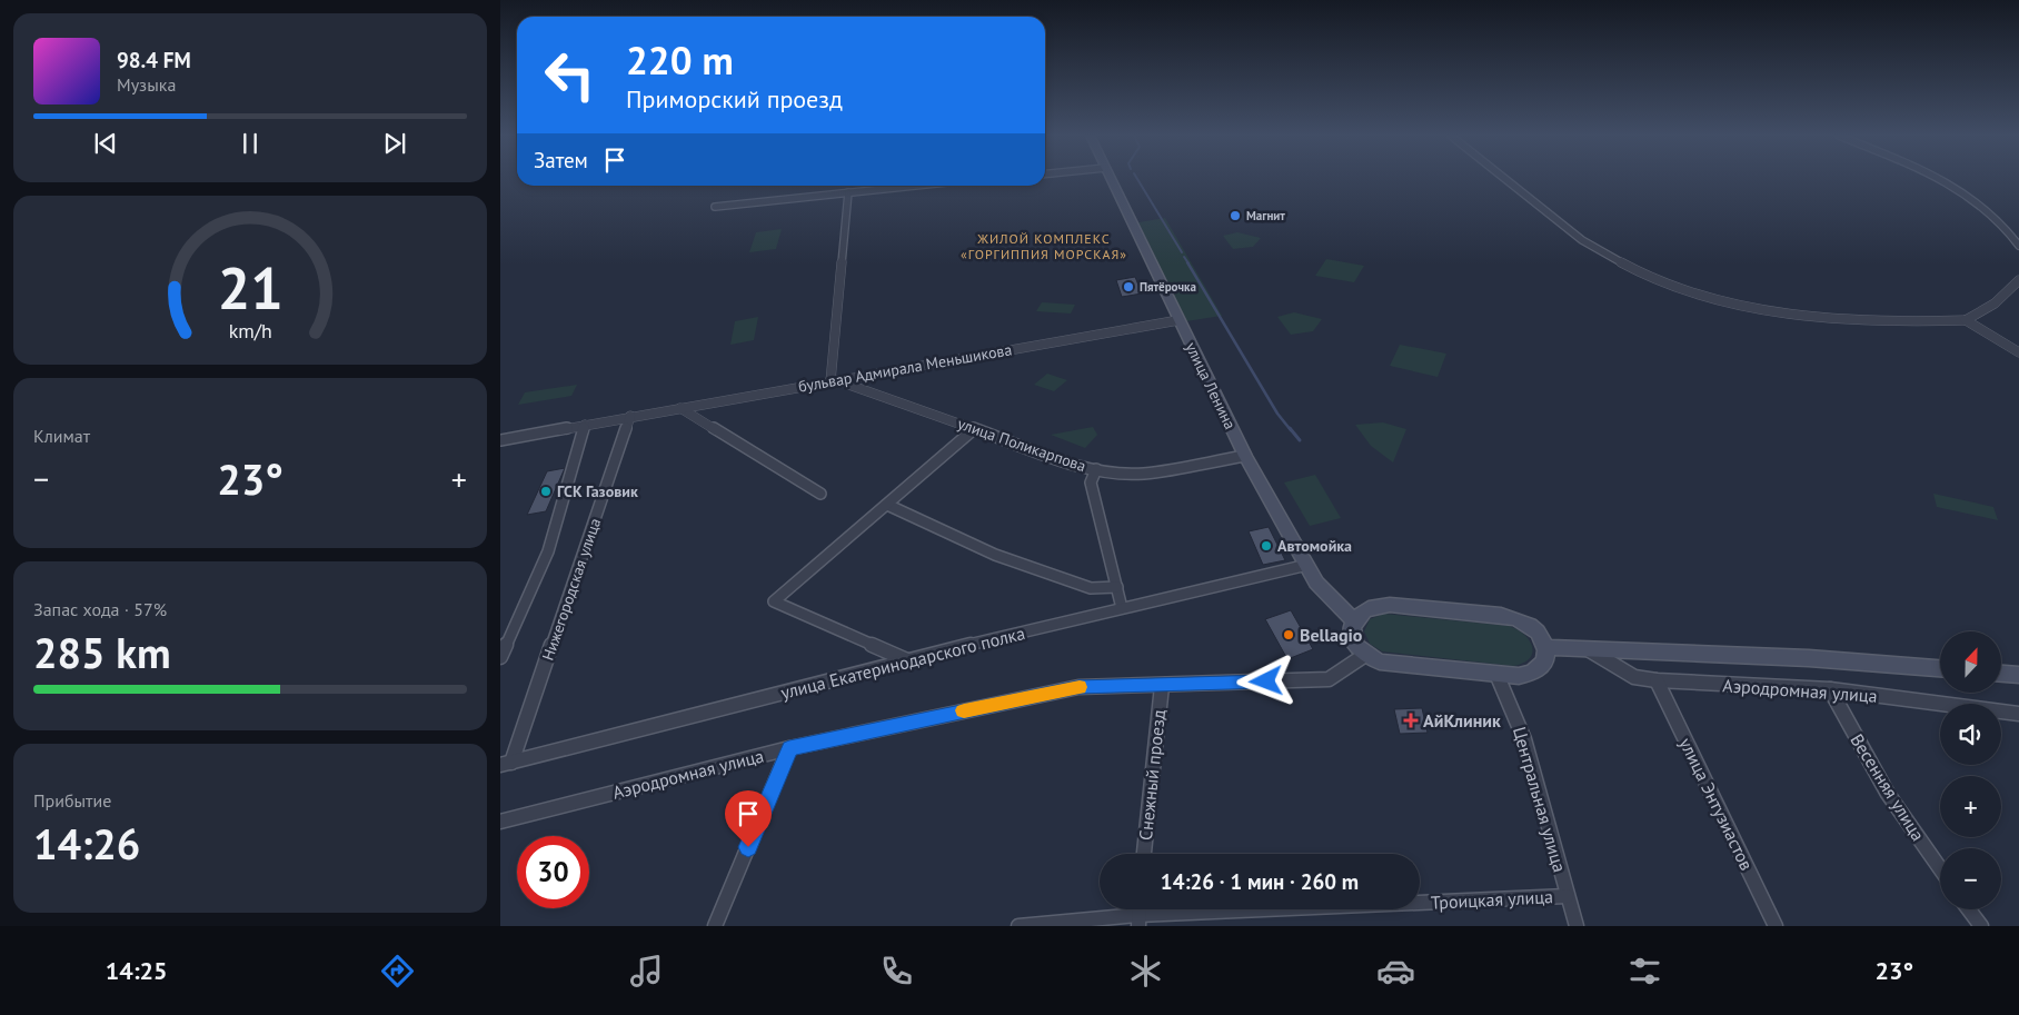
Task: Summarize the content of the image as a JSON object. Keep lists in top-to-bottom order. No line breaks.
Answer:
{"streets":{"street":["бульвар Адмирала Меньшикова","улица Ленина","улица Поликарпова","Нижегородская улица","улица Екатеринодарского полка","Аэродромная улица","Снежный проезд","Весенняя улица","Центральная улица","улица Энтузиастов","Троицкая улица"]},"crossings":[["бульвар Адмирала Меньшикова","улица Ленина"],["бульвар Адмирала Меньшикова","улица Поликарпова"],["бульвар Адмирала Меньшикова","Нижегородская улица"],["улица Ленина","улица Поликарпова"],["улица Ленина","улица Екатеринодарского полка"],["Нижегородская улица","улица Екатеринодарского полка"],["Аэродромная улица","Снежный проезд"],["Аэродромная улица","Весенняя улица"],["Аэродромная улица","улица Энтузиастов"],["Центральная улица","Троицкая улица"]],"districts":["ЖИЛОЙ КОМПЛЕКС «ГОРГИППИЯ МОРСКАЯ»"],"places":{"other":["Магнит","Пятёрочка","ГСК Газовик","Автомойка","Bellagio"],"health":["АйКлиник"]},"north":"top","page":{"turn":["220 m","Приморский проезд"],"song":["98.4 FM","Музыка"],"then":"Затем","tile":["Климат",["Запас хода · 57%","285 km"],["Прибытие","14:26"]],"heat":["−","23°","+"],"map_buttons":["+","−"],"limit":"30","trip":"14:26 · 1 мин · 260 m","tabs":["14:25","23°"],"gauge":["21","km/h"]}}
